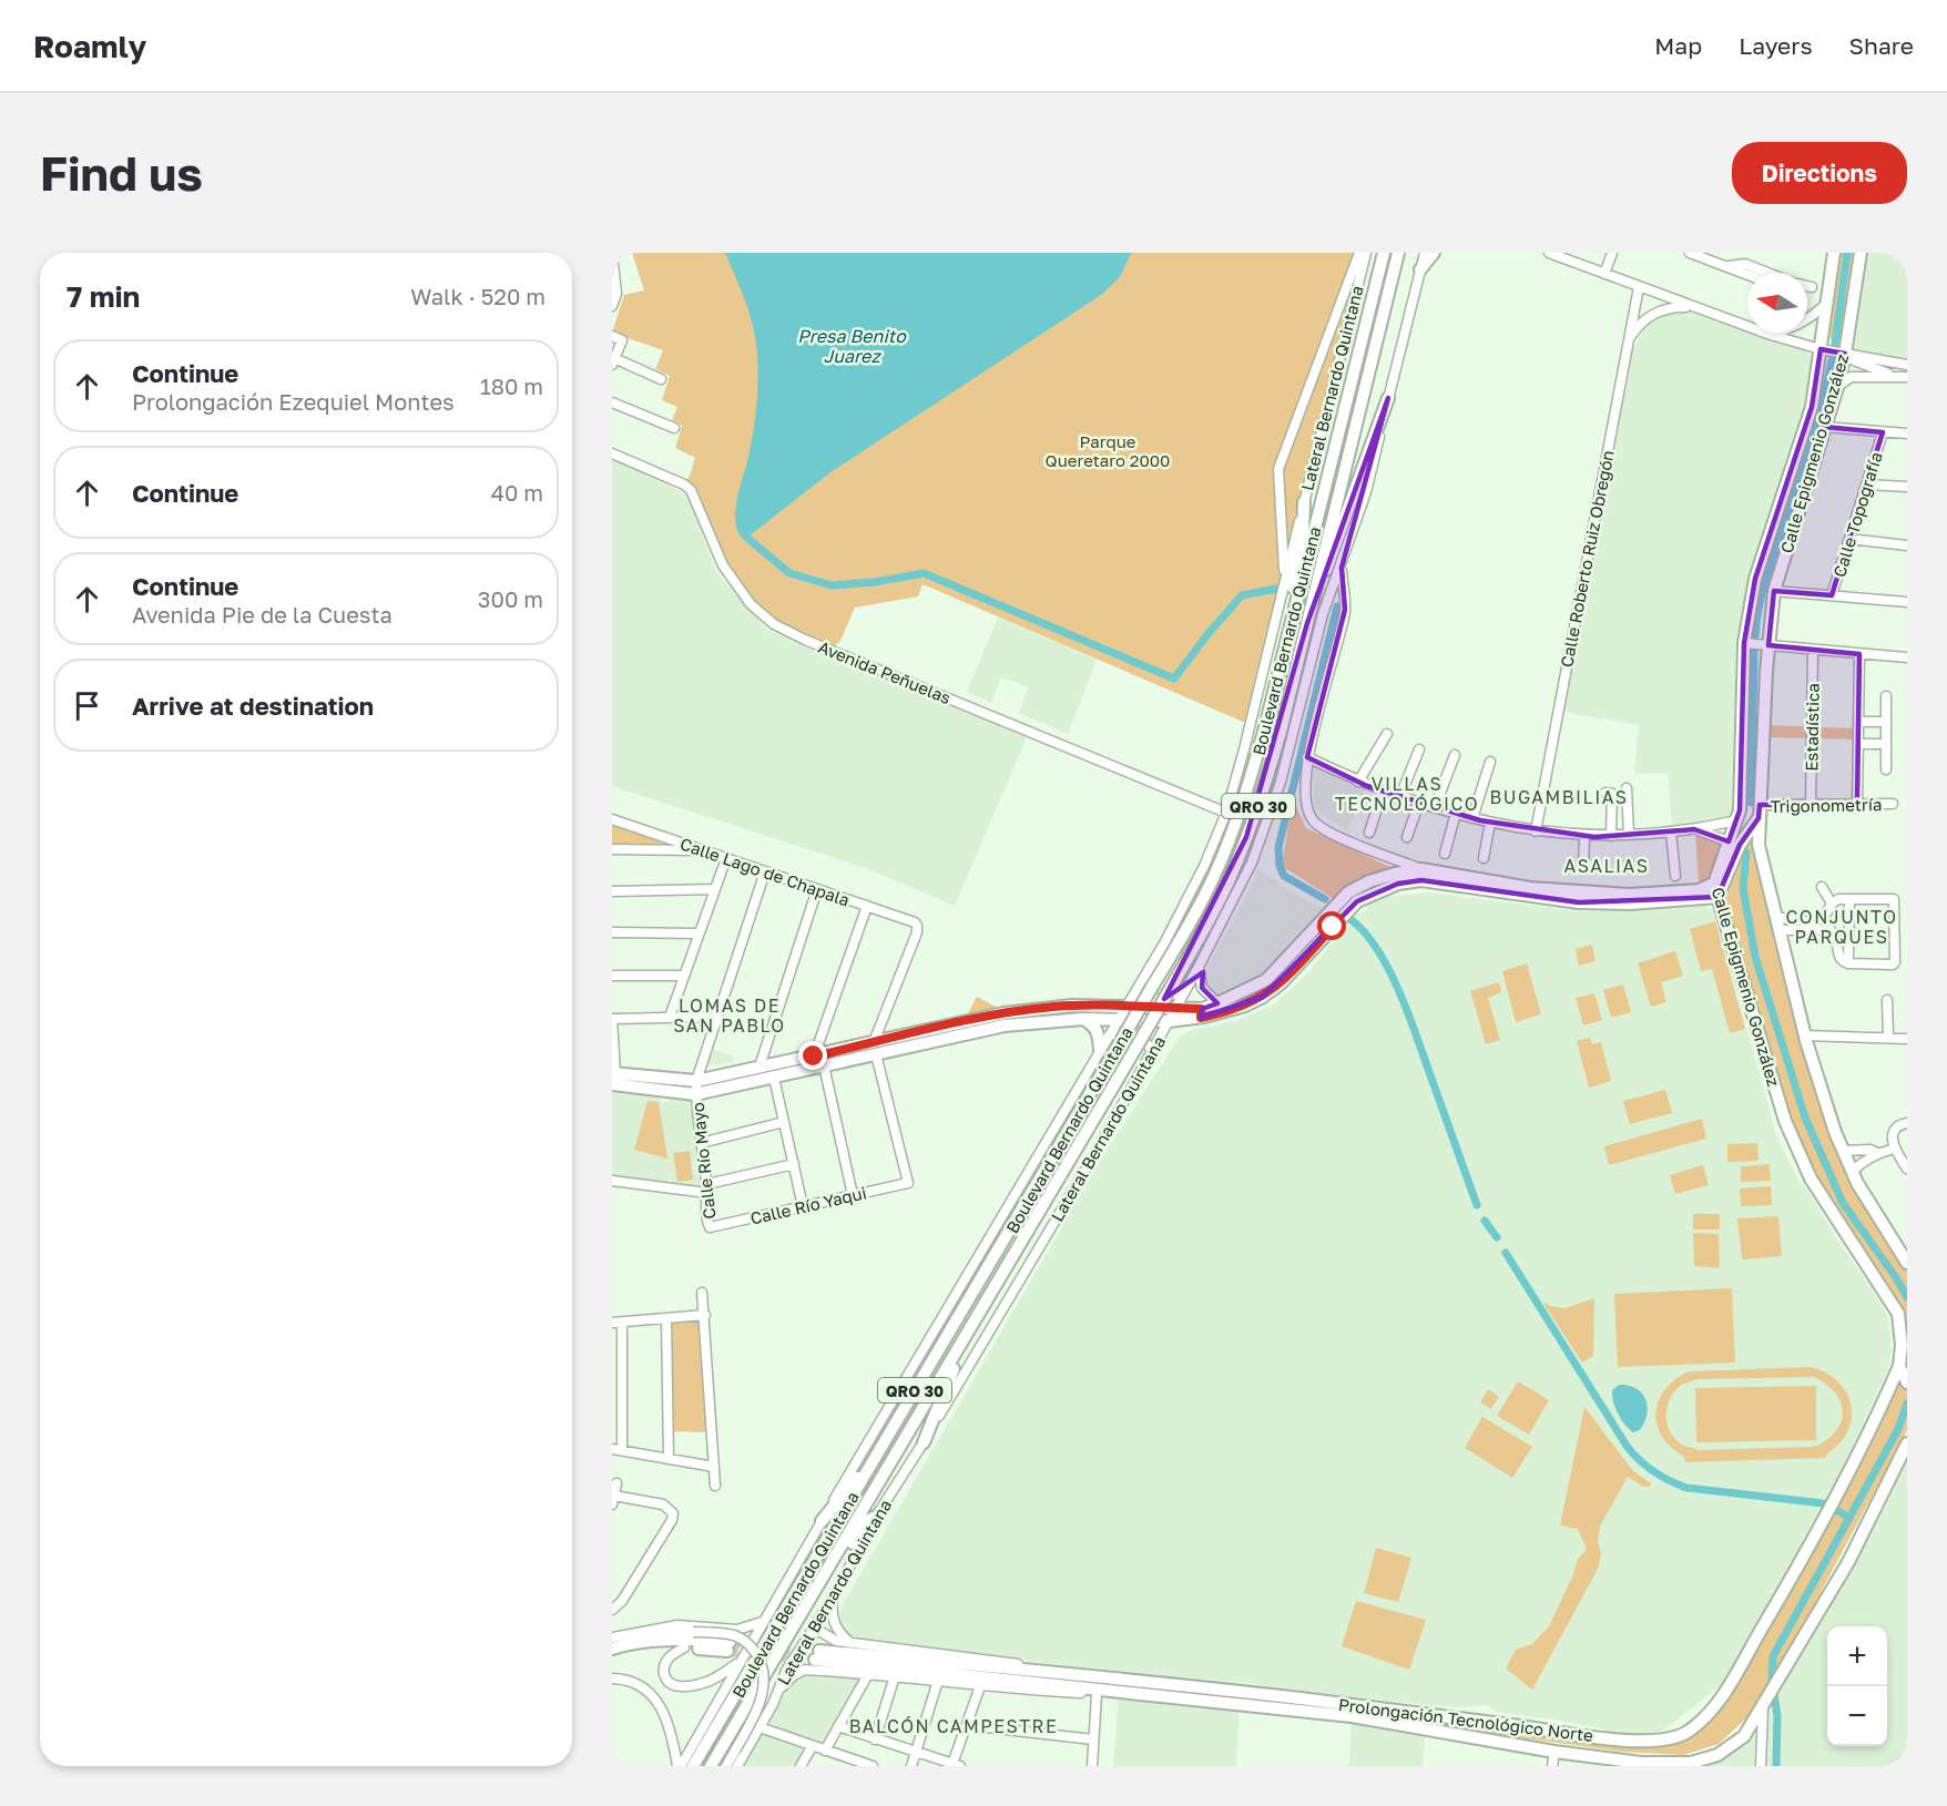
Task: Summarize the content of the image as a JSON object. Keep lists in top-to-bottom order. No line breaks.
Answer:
{"streets":{"main road":["Calle Epigmenio González","Boulevard Bernardo Quintana","QRO 30","Prolongación Tecnológico Norte"],"street":["Lateral Bernardo Quintana","Calle Topografía","Calle Roberto Ruiz Obregón","Avenida Peñuelas","Estadística","Trigonometría","Calle Lago de Chapala","Calle Río Mayo","Calle Río Yaqui"]},"crossings":[["Lateral Bernardo Quintana","Boulevard Bernardo Quintana"],["Calle Epigmenio González","Trigonometría"],["Calle Epigmenio González","Prolongación Tecnológico Norte"],["Estadística","Trigonometría"],["Calle Lago de Chapala","Calle Río Yaqui"],["Calle Río Mayo","Calle Río Yaqui"]],"districts":["VILLAS TECNOLÓGICO","BUGAMBILIAS","ASALIAS","CONJUNTO PARQUES","LOMAS DE SAN PABLO","BALCÓN CAMPESTRE"],"water":["Presa Benito Juarez"],"parks":["Parque Queretaro 2000"],"north":"left","page":{"header":"Roamly","nav":["Map","Layers","Share"],"buttons":"Directions","title":"Find us","heading":["7 min","Walk · 520 m"],"list":[["Continue","Prolongación Ezequiel Montes","180 m"],["Continue","40 m"],["Continue","Avenida Pie de la Cuesta","300 m"],"Arrive at destination"],"map_buttons":["+","−"]}}
